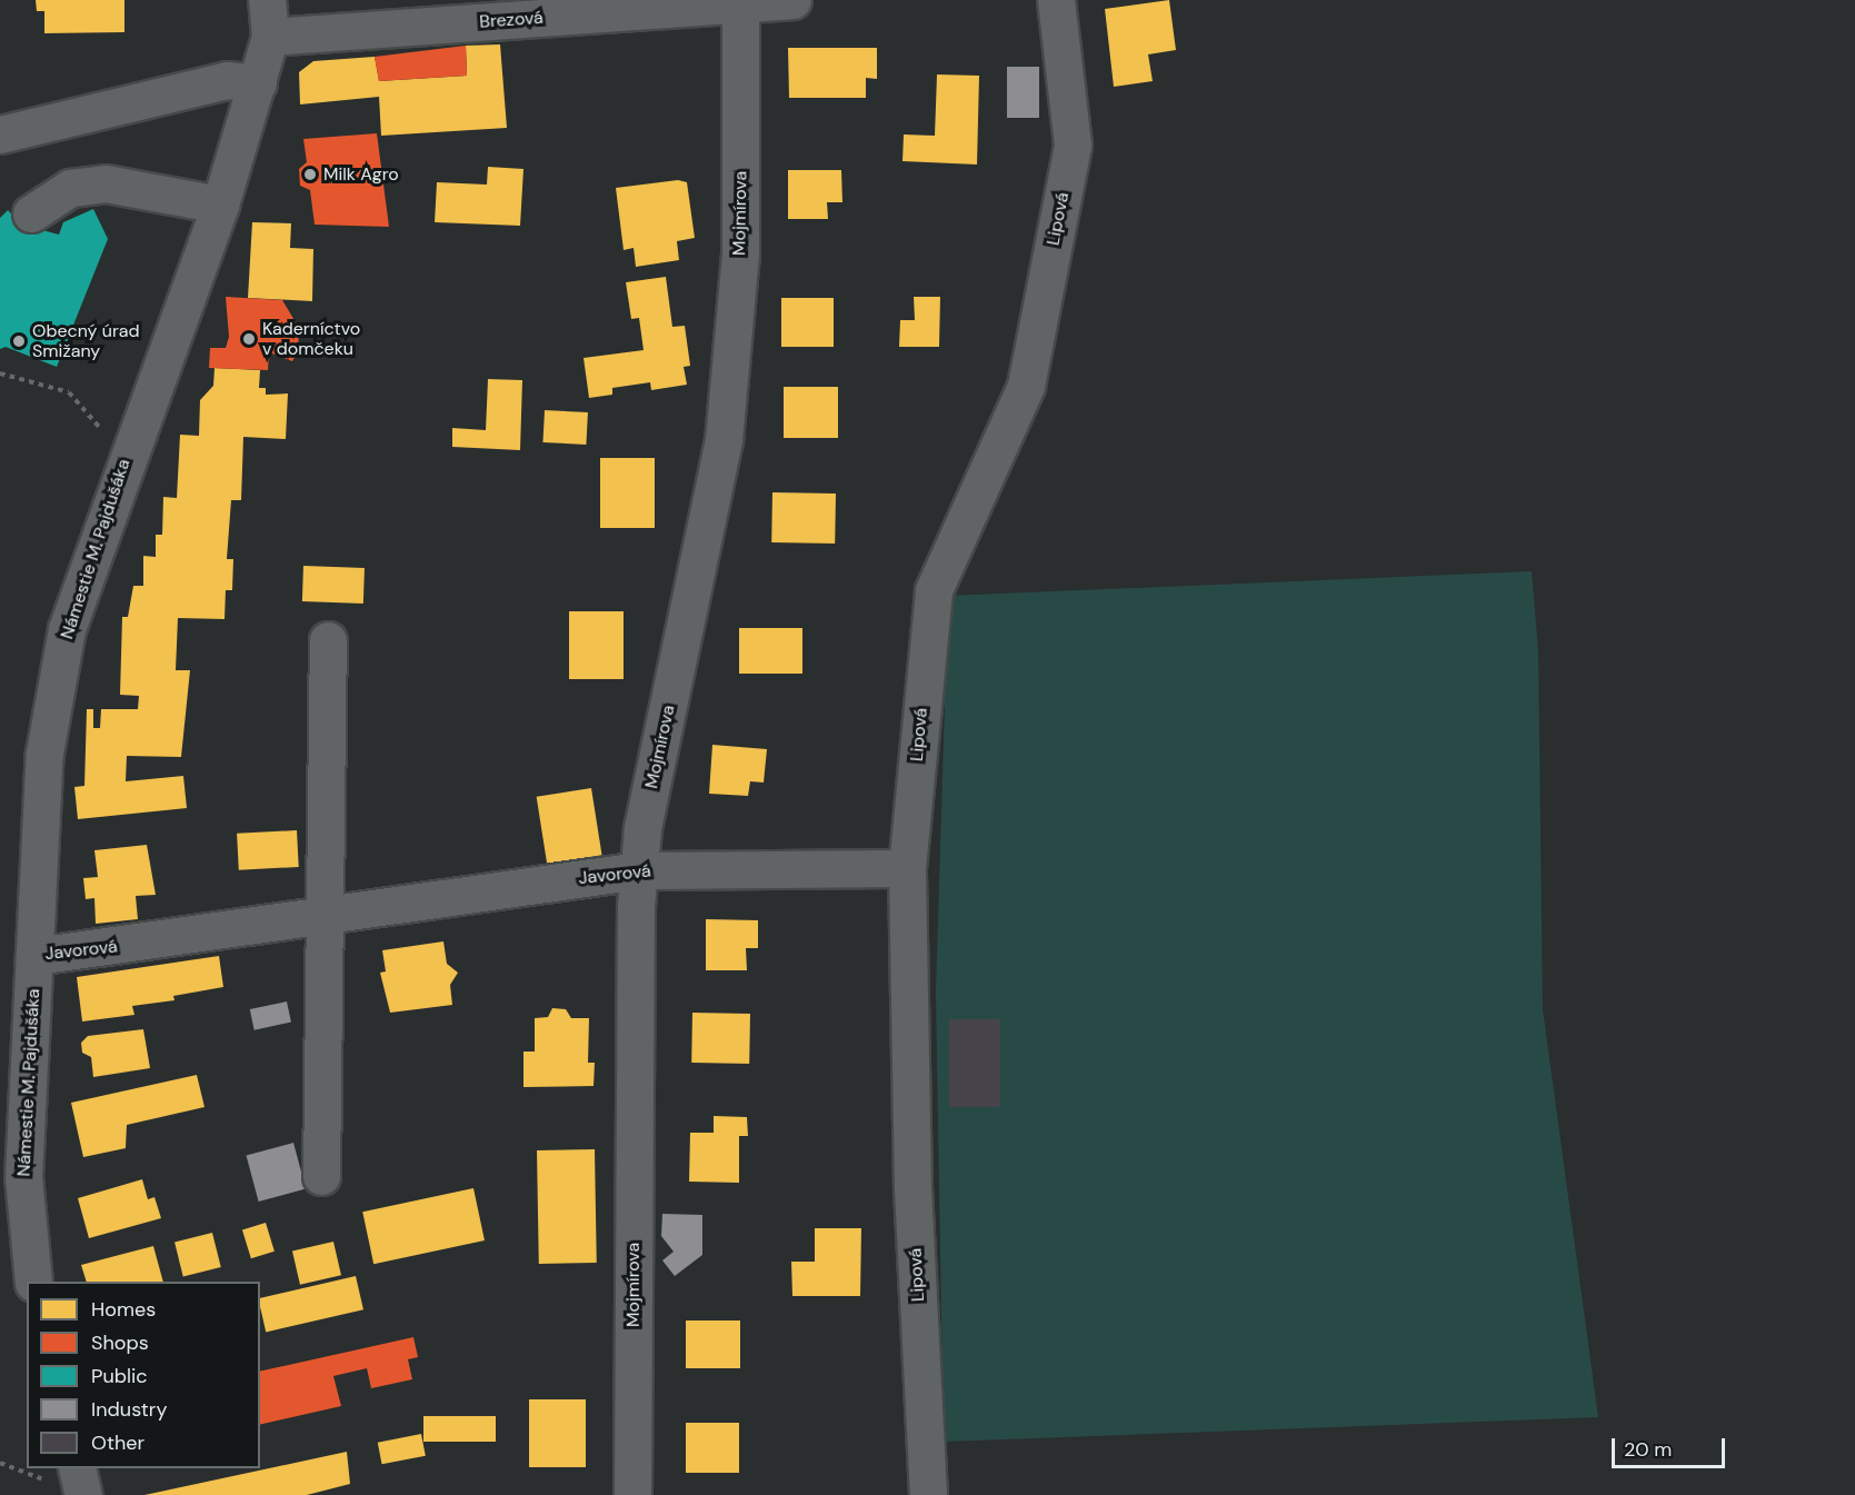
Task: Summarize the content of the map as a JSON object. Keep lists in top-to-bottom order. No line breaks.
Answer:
{"streets":{"street":["Brezová","Mojmírova","Lipová","Námestie M. Pajdušáka","Javorová"]},"crossings":[["Brezová","Mojmírova"],["Brezová","Námestie M. Pajdušáka"],["Mojmírova","Javorová"],["Lipová","Javorová"],["Námestie M. Pajdušáka","Javorová"]],"places":["Milk Agro","Kaderníctvo v domčeku","Obecný úrad Smižany"],"legend":["Homes","Shops","Public","Industry","Other"],"scale_bar":"20 m"}
